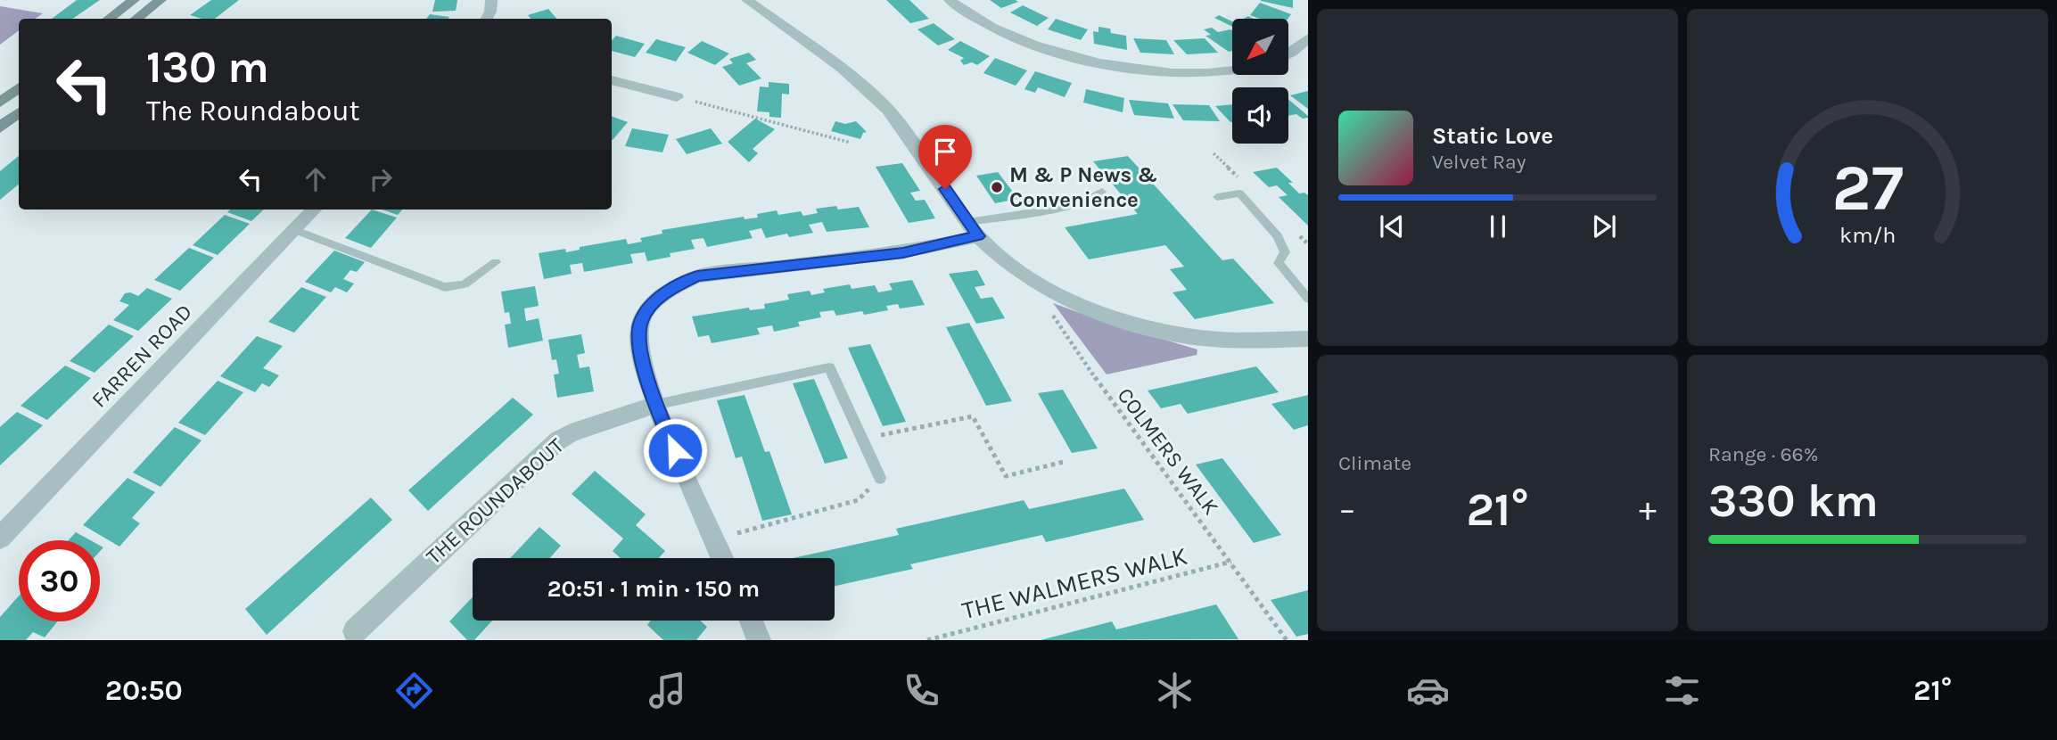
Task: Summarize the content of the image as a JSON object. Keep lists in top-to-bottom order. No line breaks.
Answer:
{"streets":{"street":["FARREN ROAD","THE ROUNDABOUT"],"path":["COLMERS WALK","THE WALMERS WALK"]},"crossings":[["COLMERS WALK","THE WALMERS WALK"]],"places":["M & P News & Convenience"],"north":"bottom left","page":{"turn":["130 m","The Roundabout"],"song":["Static Love","Velvet Ray"],"tile":["Climate",["Range · 66%","330 km"]],"heat":["−","21°","+"],"limit":"30","trip":"20:51 · 1 min · 150 m","tabs":["20:50","21°"],"gauge":["27","km/h"]}}
